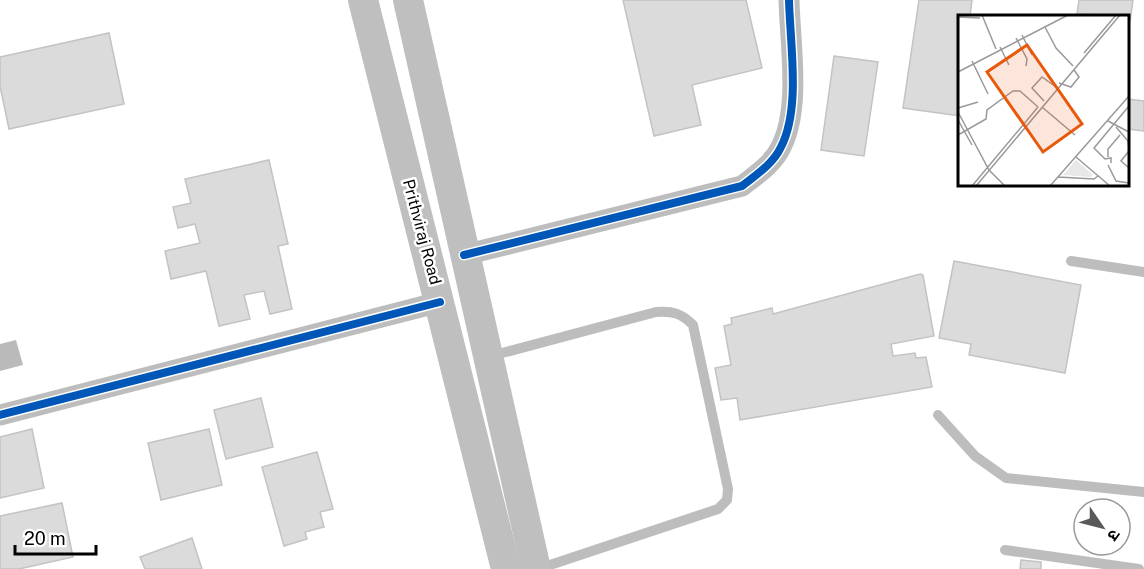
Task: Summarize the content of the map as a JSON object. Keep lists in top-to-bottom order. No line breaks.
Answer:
{"streets":{"main road":["Prithviraj Road"]},"scale_bar":"20 m","north":"bottom right"}
